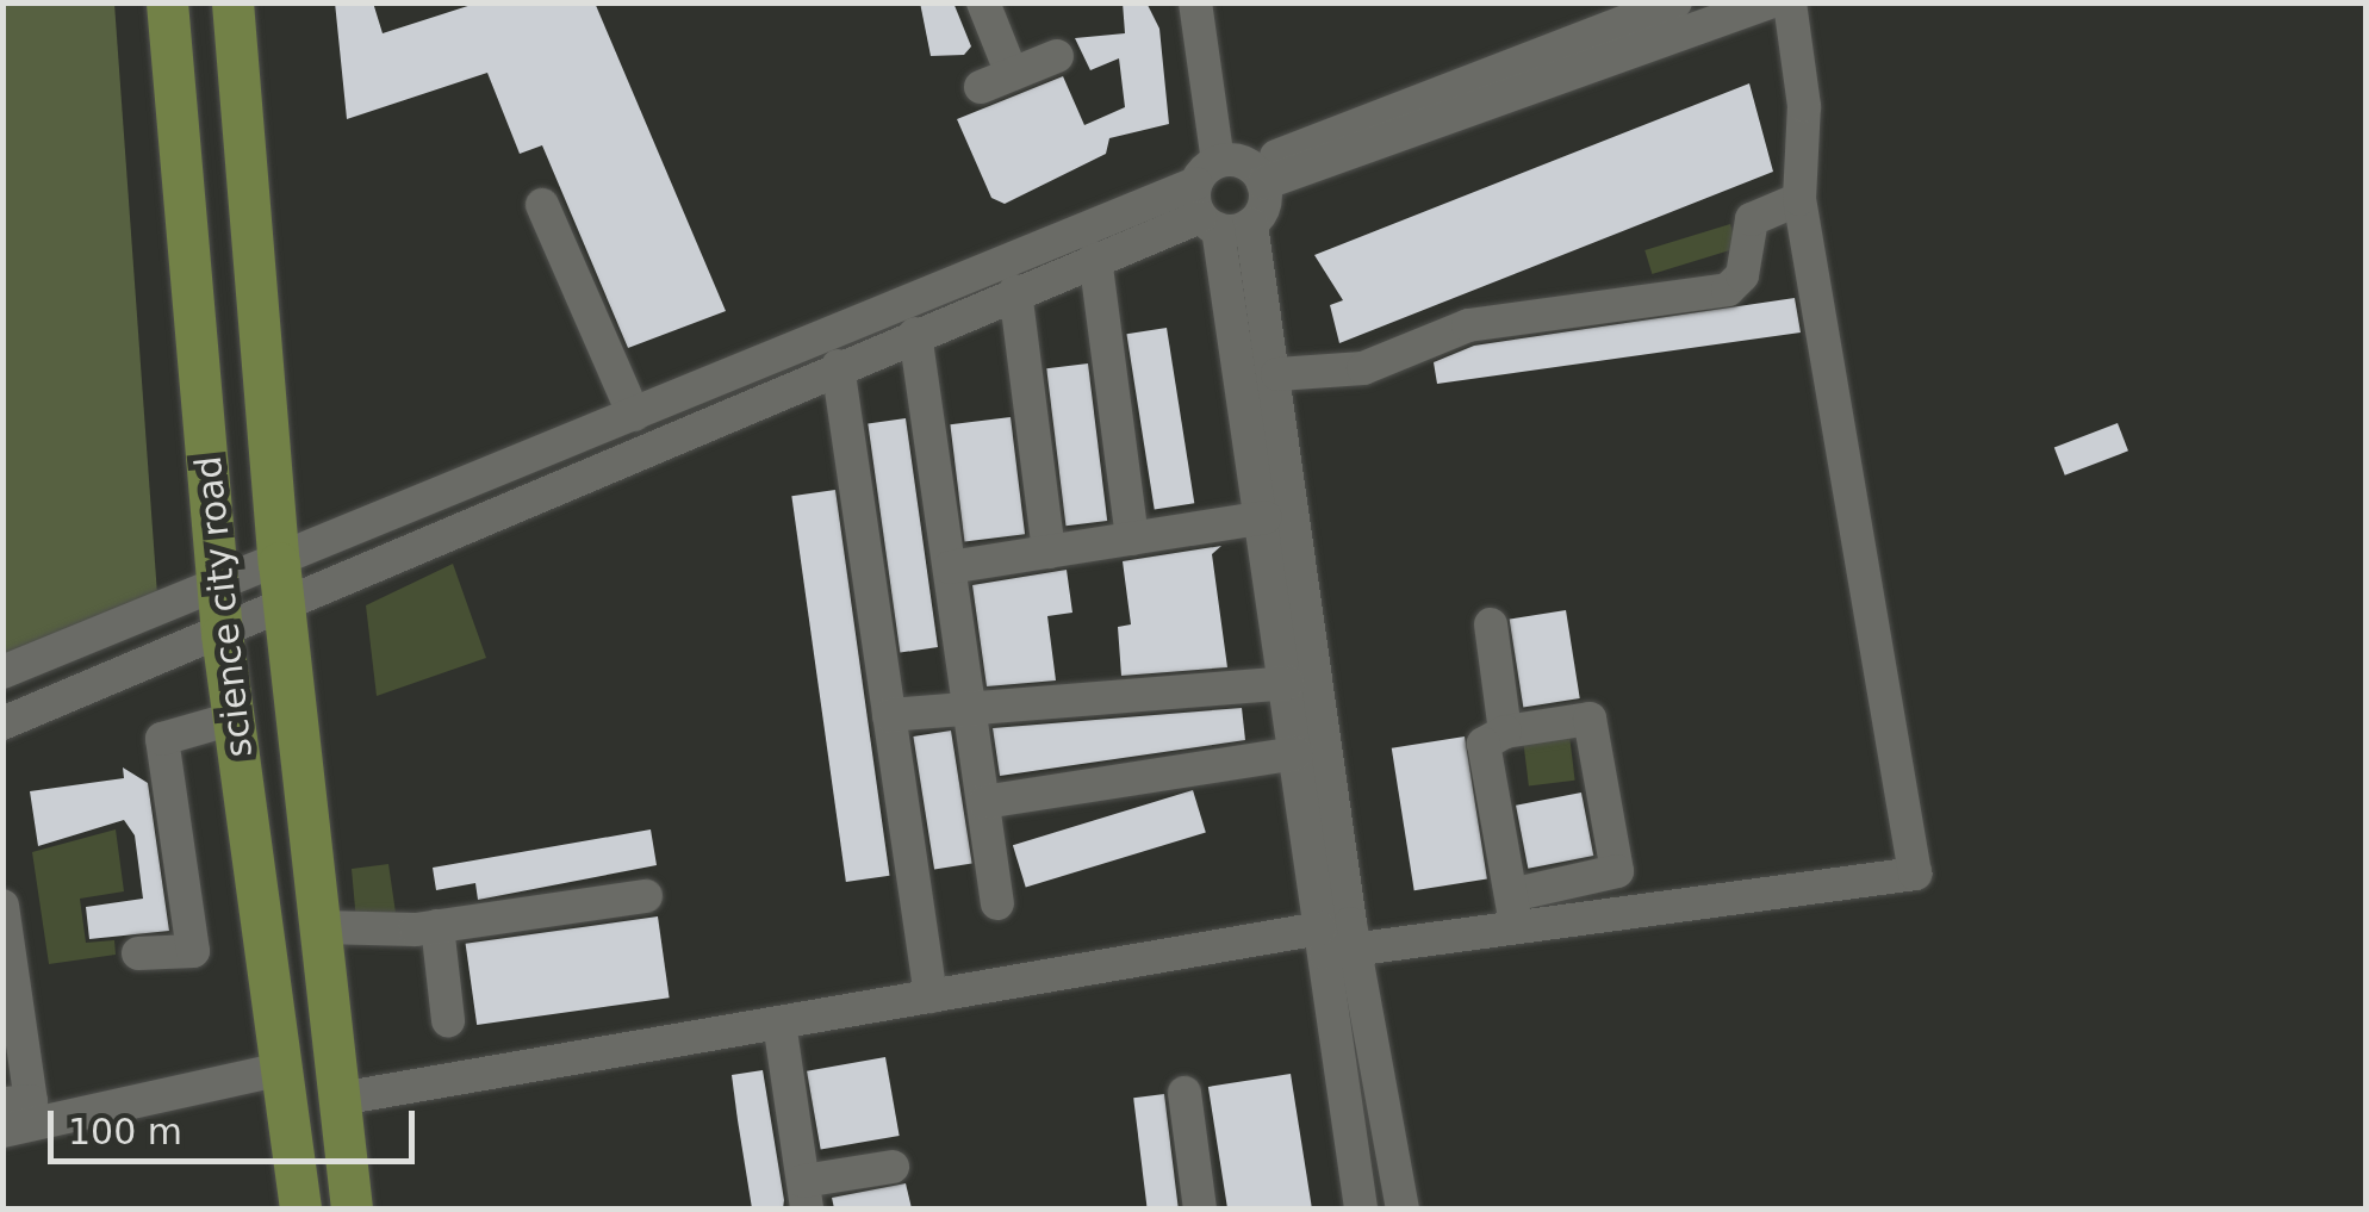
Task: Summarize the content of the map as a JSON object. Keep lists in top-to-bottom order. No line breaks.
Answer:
{"streets":{"main road":["science city road"]},"scale_bar":"100 m"}
